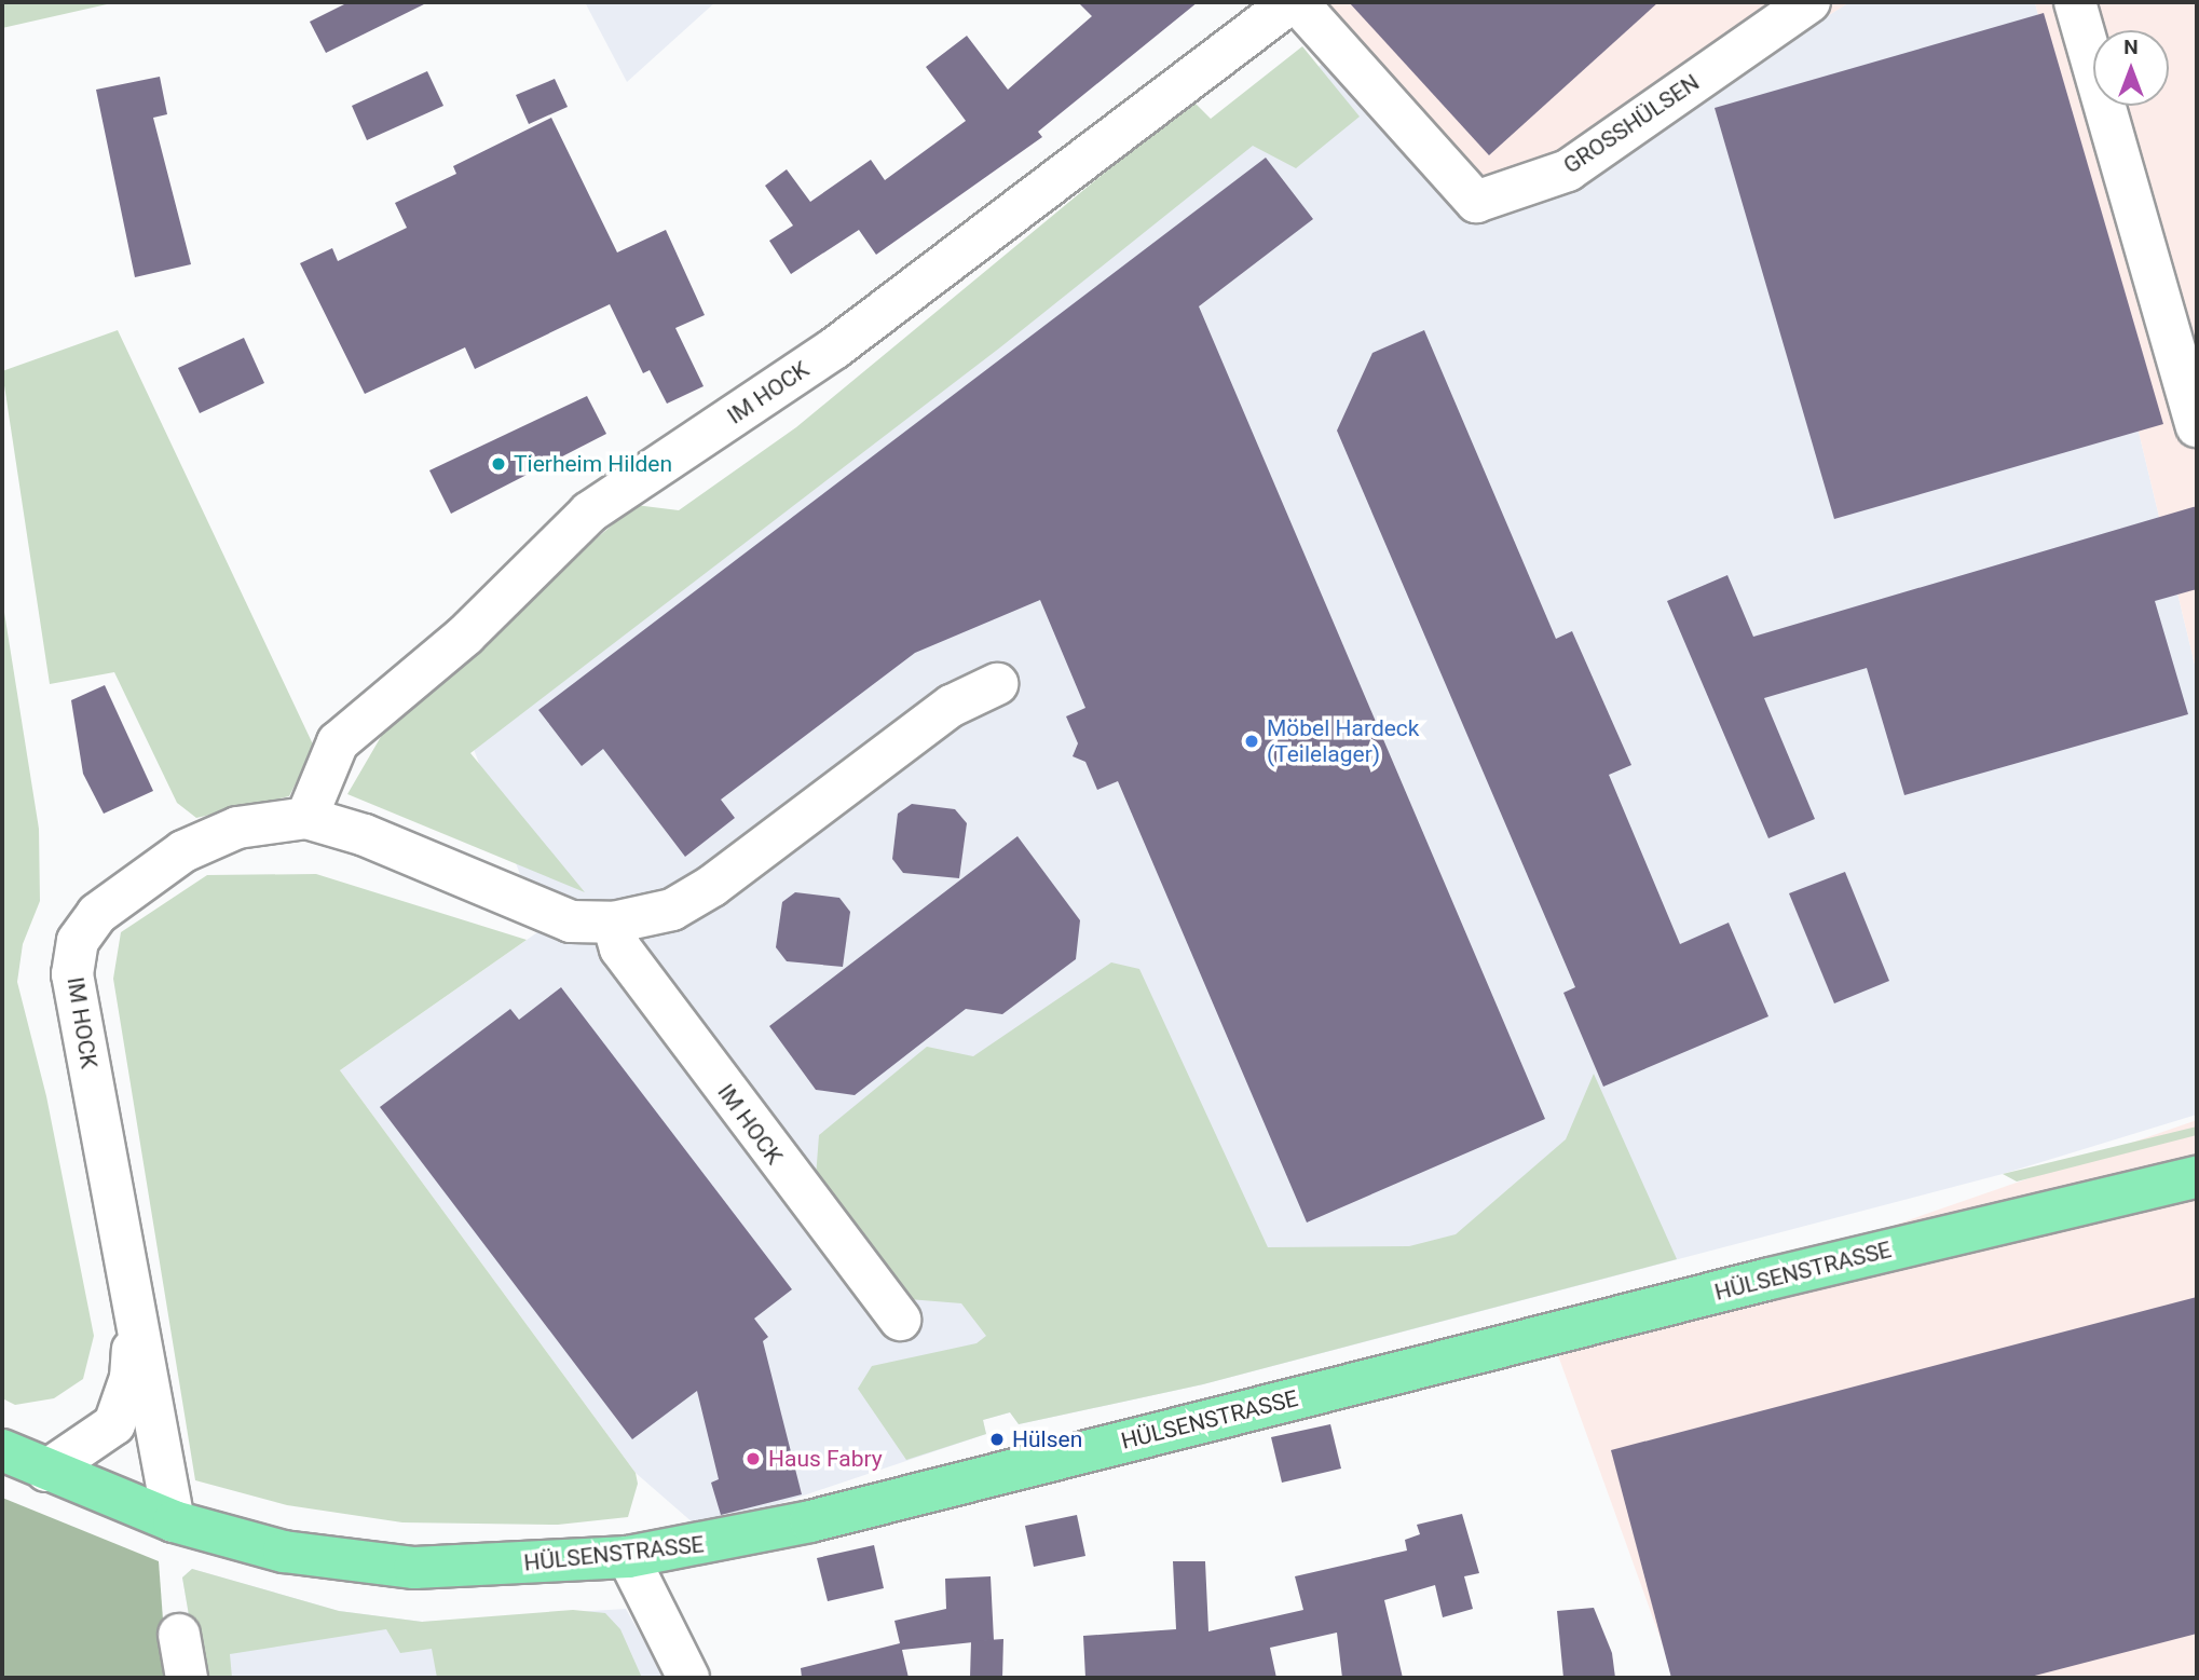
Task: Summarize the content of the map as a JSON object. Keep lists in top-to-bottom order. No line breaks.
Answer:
{"streets":{"main road":["HÜLSENSTRASSE"],"street":["GROSSHÜLSEN","IM HOCK"]},"crossings":[["GROSSHÜLSEN","IM HOCK"],["IM HOCK","HÜLSENSTRASSE"]],"places":["Tierheim Hilden","Möbel Hardeck (Teilelager)","Hülsen","Haus Fabry"],"north":"top"}
